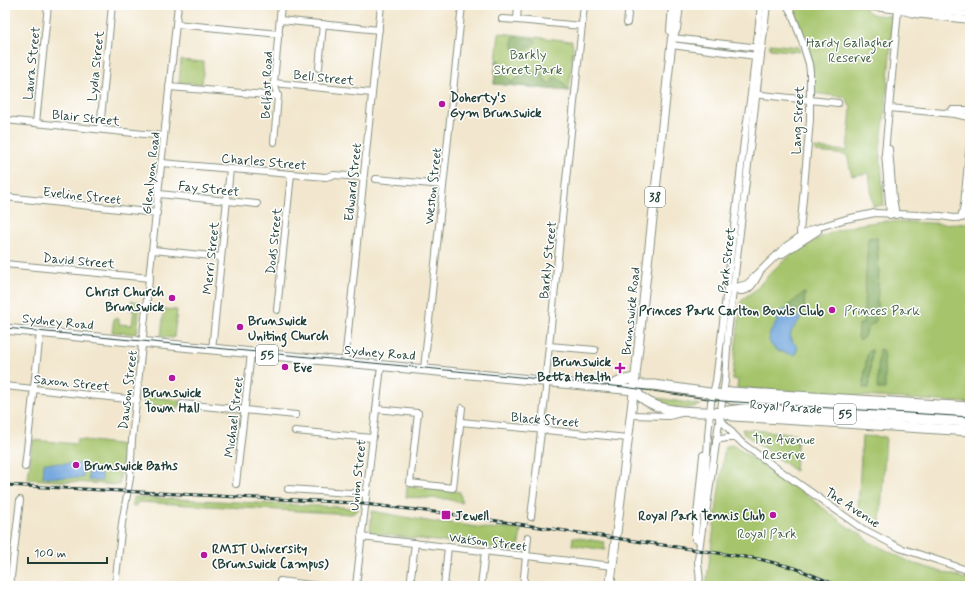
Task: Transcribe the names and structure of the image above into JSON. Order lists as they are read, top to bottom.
{
  "streets": {
    "highway": ["Sydney Road", "55", "Royal Parade"],
    "main road": ["38", "Brunswick Road"],
    "street": [
      "Laura Street",
      "Lydia Street",
      "Bell Street",
      "Belfast Road",
      "Blair Street",
      "Lang Street",
      "Charles Street",
      "Glenlyon Road",
      "Edward Street",
      "Weston Street",
      "Fay Street",
      "Eveline Street",
      "Dods Street",
      "Merri Street",
      "David Street",
      "Barkly Street",
      "Park Street",
      "Saxon Street",
      "Dawson Street",
      "Michael Street",
      "Black Street",
      "Union Street",
      "The Avenue",
      "Watson Street"
    ]
  },
  "crossings": [
    ["Laura Street", "Blair Street"],
    ["Lydia Street", "Blair Street"],
    ["Bell Street", "Belfast Road"],
    ["Bell Street", "Edward Street"],
    ["Blair Street", "Glenlyon Road"],
    ["Charles Street", "Glenlyon Road"],
    ["Charles Street", "Edward Street"],
    ["Charles Street", "Dods Street"],
    ["Charles Street", "Merri Street"],
    ["Glenlyon Road", "Fay Street"],
    ["Glenlyon Road", "Eveline Street"],
    ["Glenlyon Road", "David Street"],
    ["Glenlyon Road", "Sydney Road"],
    ["Glenlyon Road", "Dawson Street"],
    ["Edward Street", "Sydney Road"],
    ["Weston Street", "Sydney Road"],
    ["Fay Street", "Merri Street"],
    ["Merri Street", "Sydney Road"],
    ["Barkly Street", "Sydney Road"],
    ["Barkly Street", "Black Street"],
    ["Park Street", "Royal Parade"],
    ["Park Street", "The Avenue"],
    ["Brunswick Road", "Sydney Road"],
    ["Brunswick Road", "Royal Parade"],
    ["Brunswick Road", "Black Street"],
    ["Brunswick Road", "Watson Street"],
    ["Sydney Road", "Dawson Street"],
    ["Sydney Road", "Royal Parade"],
    ["Sydney Road", "Michael Street"],
    ["Sydney Road", "Union Street"],
    ["Saxon Street", "Dawson Street"],
    ["Royal Parade", "The Avenue"],
    ["Union Street", "Watson Street"]
  ],
  "parks": [
    "Hardy Gallagher Reserve",
    "Barkly Street Park",
    "Princes Park",
    "The Avenue Reserve",
    "Royal Park"
  ],
  "places": {
    "other": [
      "Doherty's Gym Brunswick",
      "Christ Church Brunswick",
      "Princes Park Carlton Bowls Club",
      "Brunswick Uniting Church",
      "Eve",
      "Brunswick Town Hall",
      "Brunswick Baths",
      "Royal Park Tennis Club",
      "RMIT University (Brunswick Campus)"
    ],
    "health": ["Brunswick Betta Health"],
    "transit": ["Jewell"]
  },
  "scale_bar": "100 m"
}
